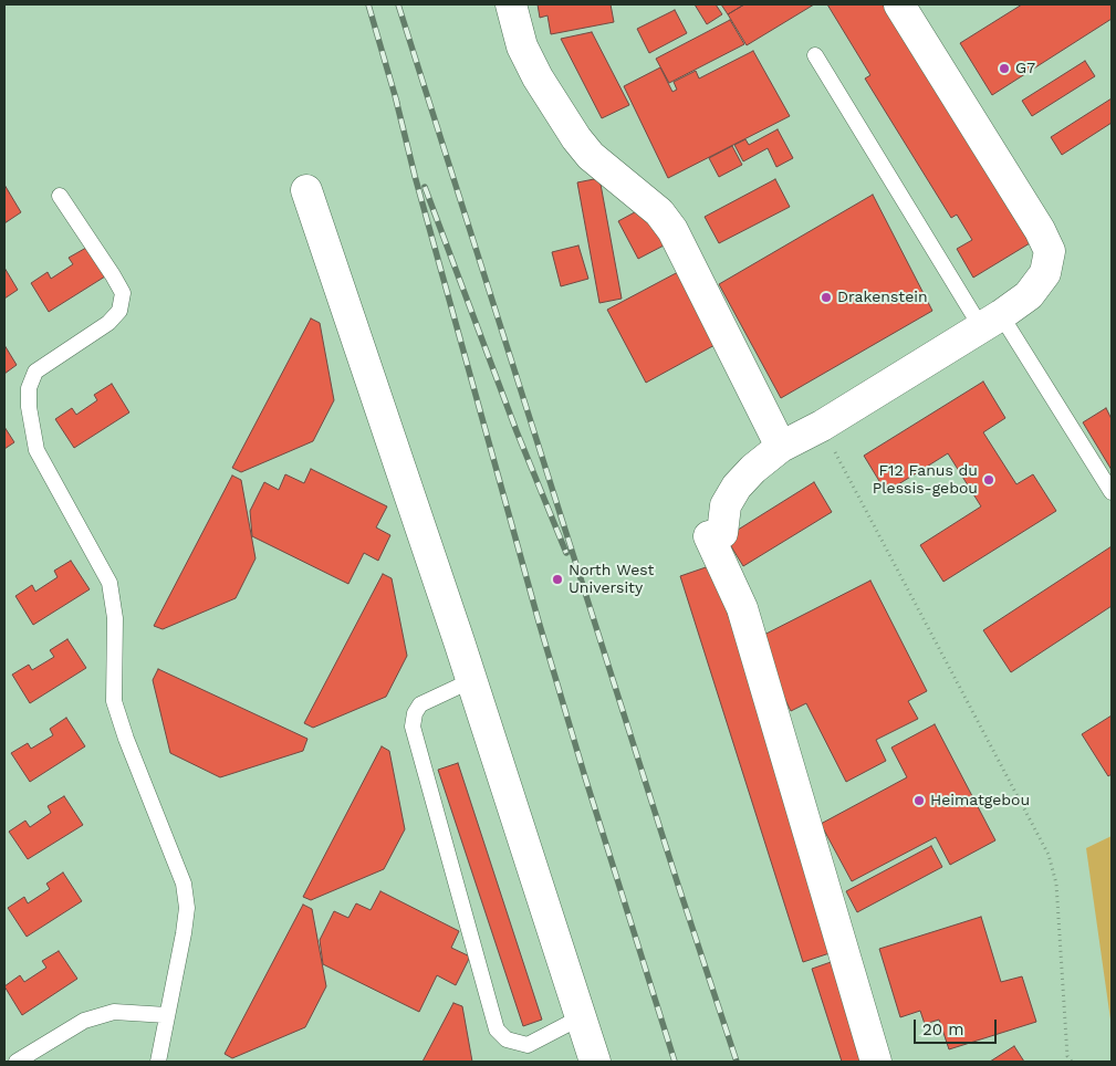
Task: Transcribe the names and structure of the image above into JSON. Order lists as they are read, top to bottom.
{
  "places": [
    "G7",
    "Drakenstein",
    "F12 Fanus du Plessis-gebou",
    "North West University",
    "Heimatgebou"
  ],
  "scale_bar": "20 m"
}
